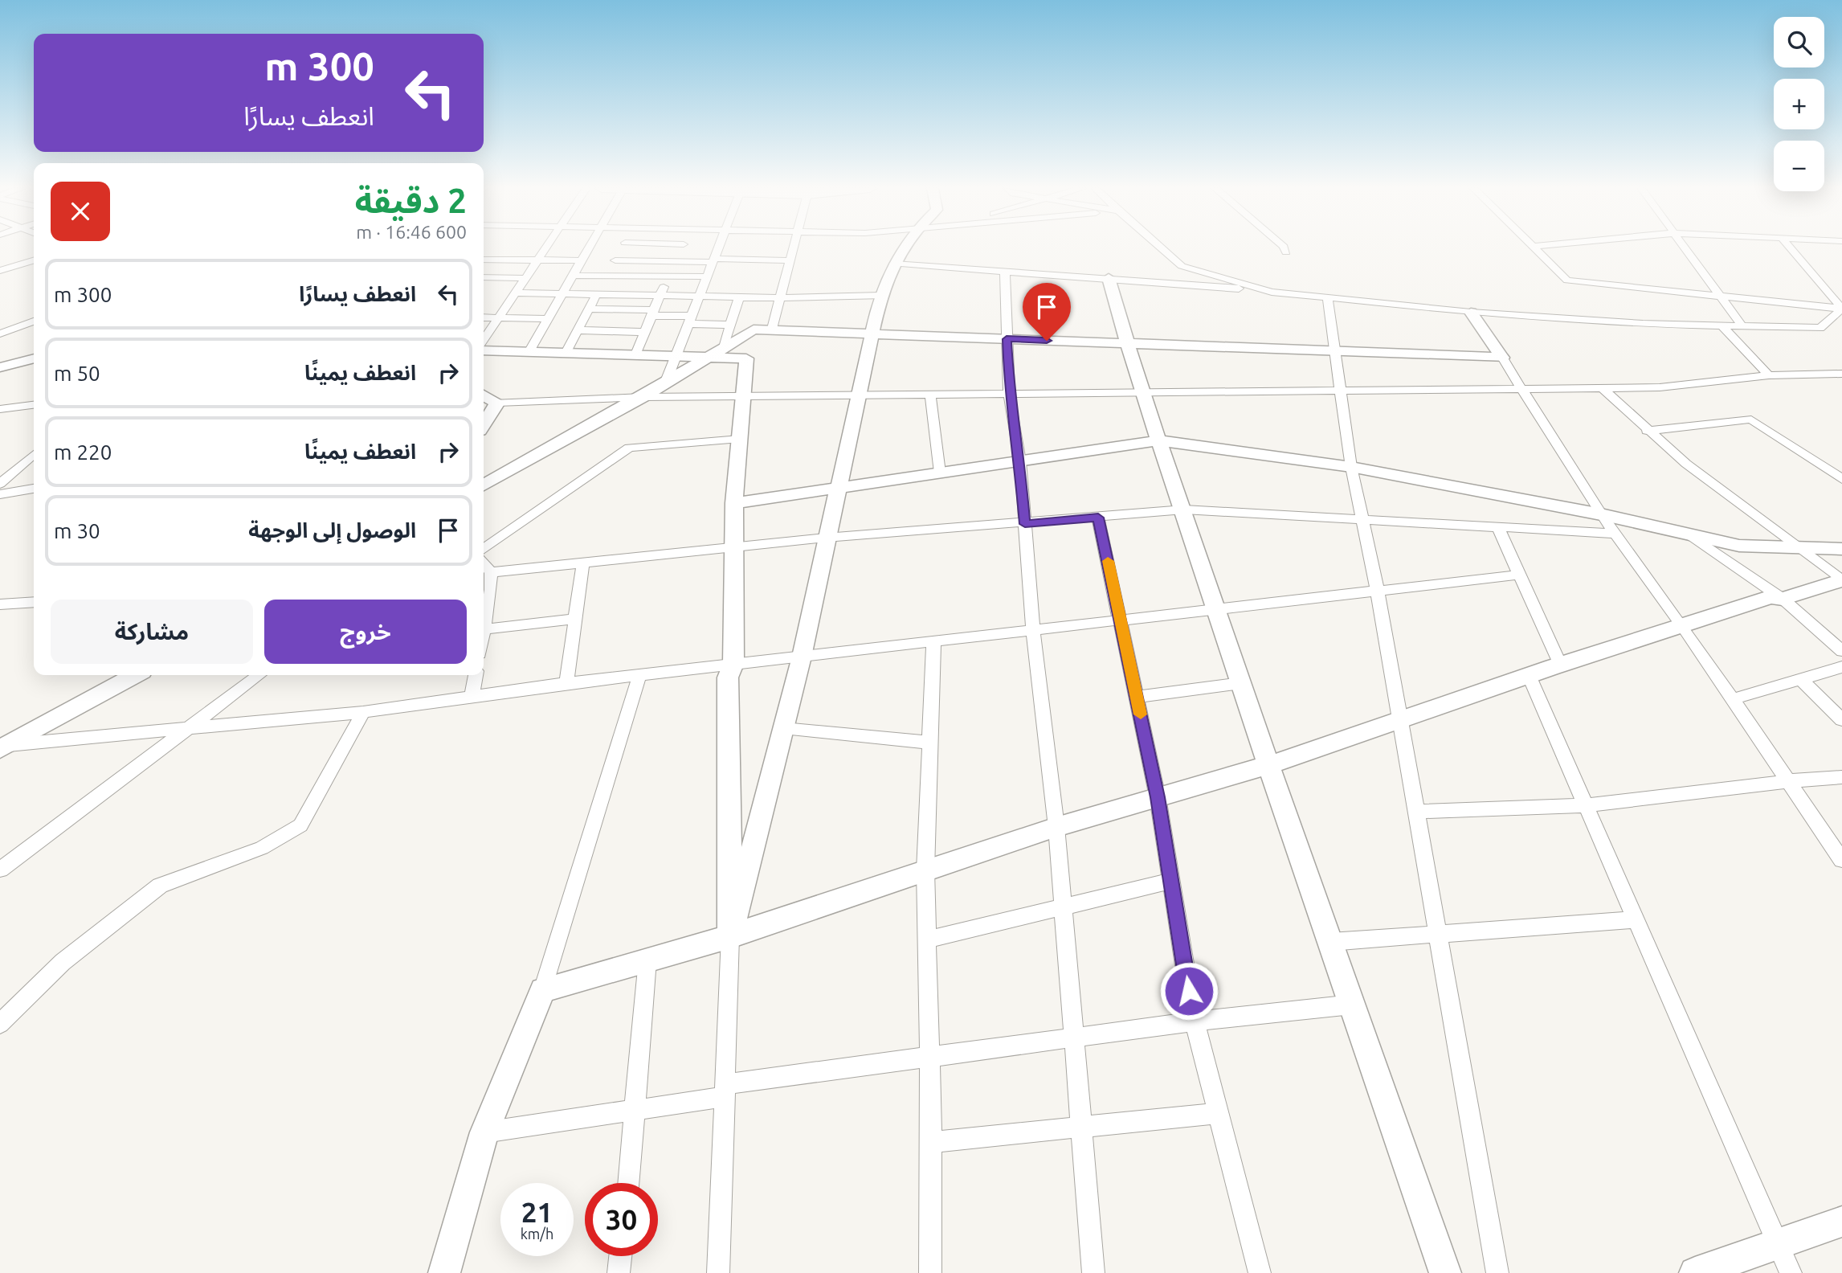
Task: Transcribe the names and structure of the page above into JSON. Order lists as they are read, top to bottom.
{
  "page": {
    "map_buttons": ["+", "−"],
    "turn": ["300 m", "انعطف يسارًا"],
    "heading": ["2 دقيقة", "600 m · 16:46"],
    "list": [
      {
        "name": "انعطف يسارًا",
        "value": "300 m"
      },
      {
        "name": "انعطف يمينًا",
        "value": "50 m"
      },
      {
        "name": "انعطف يمينًا",
        "value": "220 m"
      },
      {
        "name": "الوصول إلى الوجهة",
        "value": "30 m"
      }
    ],
    "buttons": ["خروج", "مشاركة"],
    "speed": "21 km/h",
    "limit": "30"
  }
}
